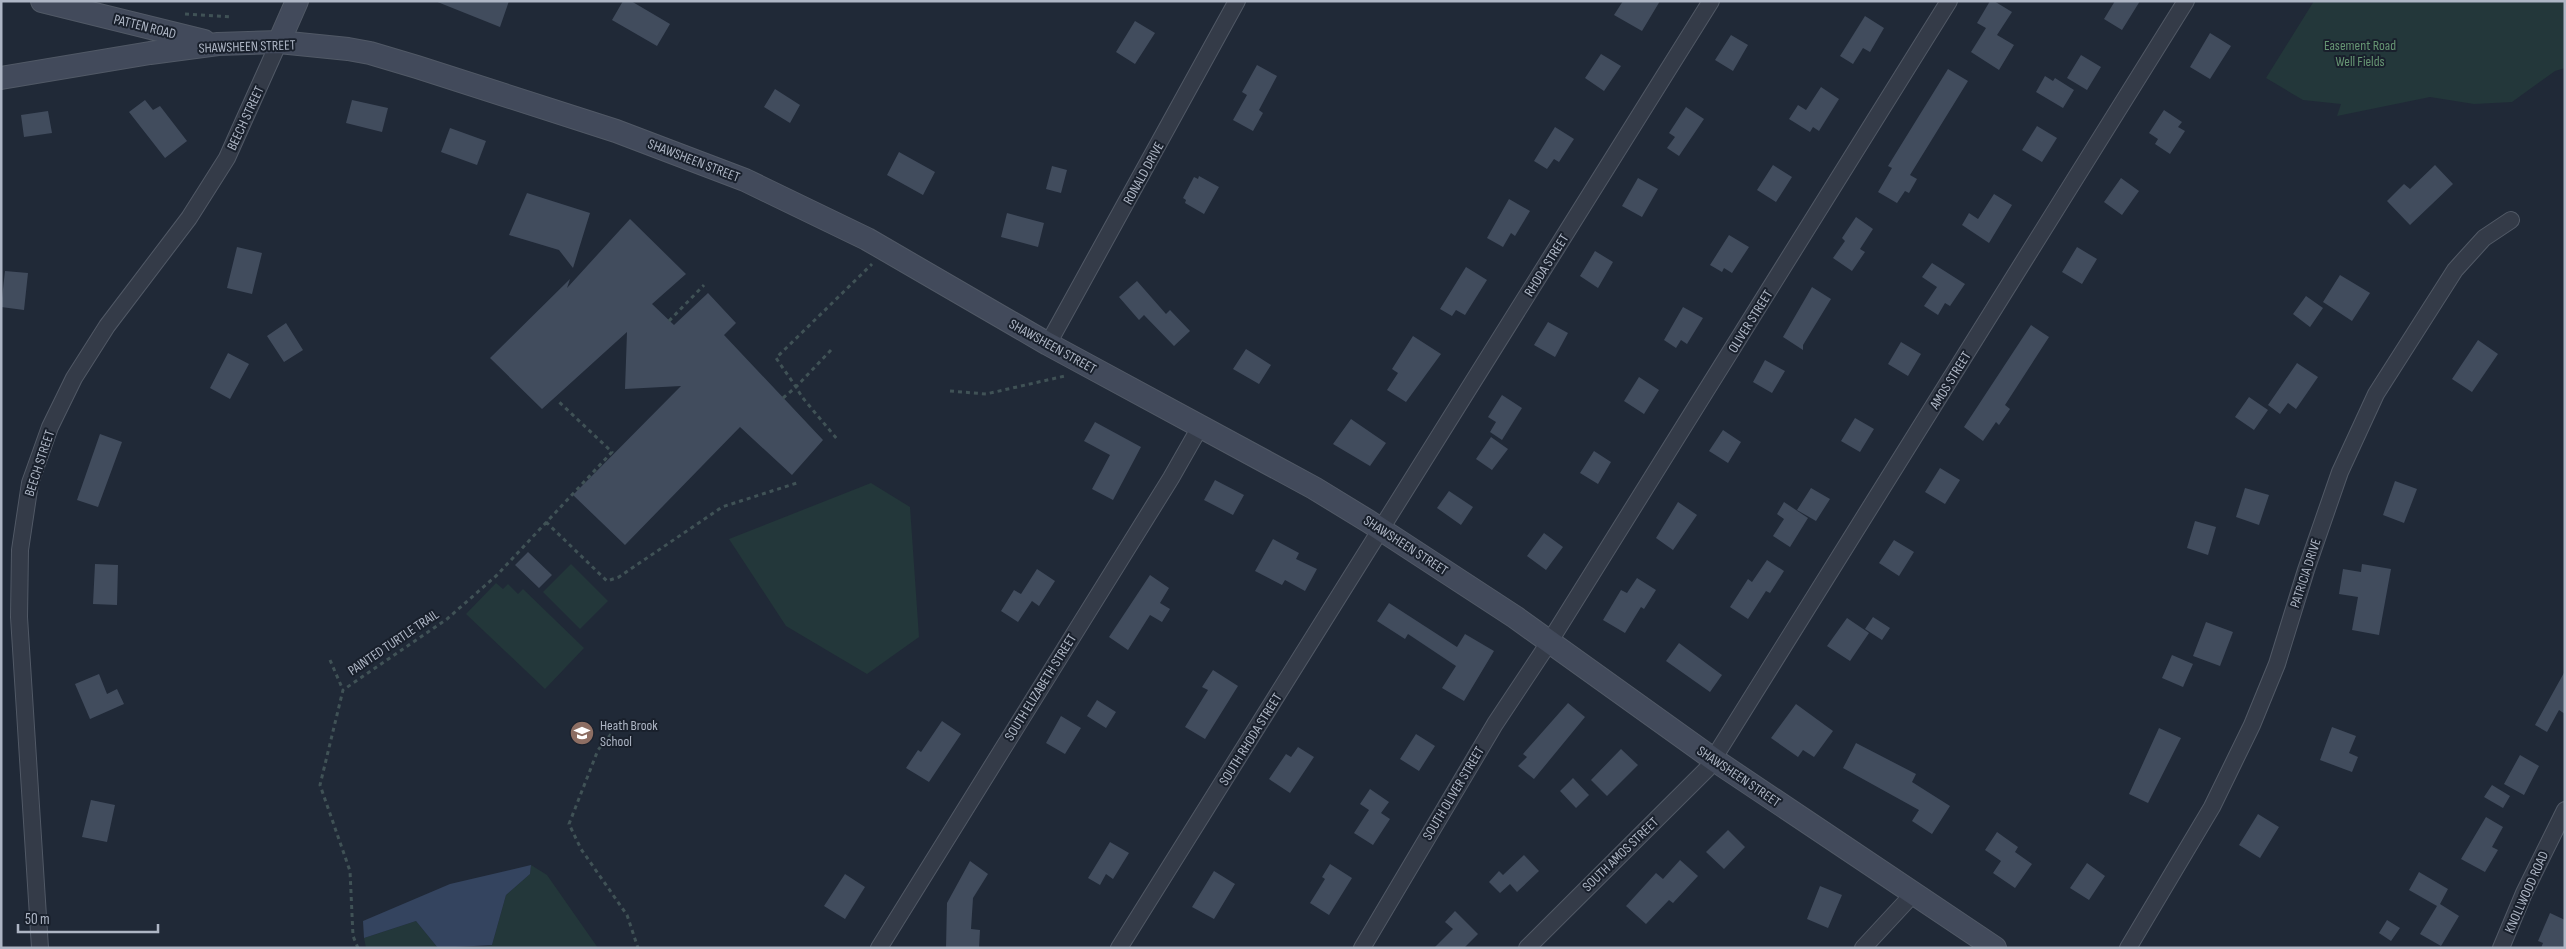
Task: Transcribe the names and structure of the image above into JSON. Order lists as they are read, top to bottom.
{
  "streets": {
    "main road": ["PATTEN ROAD", "SHAWSHEEN STREET"],
    "street": [
      "BEECH STREET",
      "RONALD DRIVE",
      "RHODA STREET",
      "OLIVER STREET",
      "AMOS STREET",
      "PATRICIA DRIVE",
      "SOUTH ELIZABETH STREET",
      "SOUTH RHODA STREET",
      "SOUTH OLIVER STREET",
      "SOUTH AMOS STREET",
      "KNOLLWOOD ROAD"
    ],
    "path": ["PAINTED TURTLE TRAIL"]
  },
  "crossings": [
    ["PATTEN ROAD", "SHAWSHEEN STREET"],
    ["SHAWSHEEN STREET", "BEECH STREET"],
    ["SHAWSHEEN STREET", "RONALD DRIVE"],
    ["SHAWSHEEN STREET", "RHODA STREET"],
    ["SHAWSHEEN STREET", "OLIVER STREET"],
    ["SHAWSHEEN STREET", "AMOS STREET"],
    ["SHAWSHEEN STREET", "SOUTH ELIZABETH STREET"],
    ["SHAWSHEEN STREET", "SOUTH RHODA STREET"],
    ["SHAWSHEEN STREET", "SOUTH OLIVER STREET"],
    ["SHAWSHEEN STREET", "SOUTH AMOS STREET"],
    ["RHODA STREET", "SOUTH RHODA STREET"],
    ["OLIVER STREET", "SOUTH OLIVER STREET"],
    ["AMOS STREET", "SOUTH AMOS STREET"]
  ],
  "parks": ["Easement Road Well Fields"],
  "places": {
    "school or university": ["Heath Brook School"]
  },
  "scale_bar": "50 m"
}
